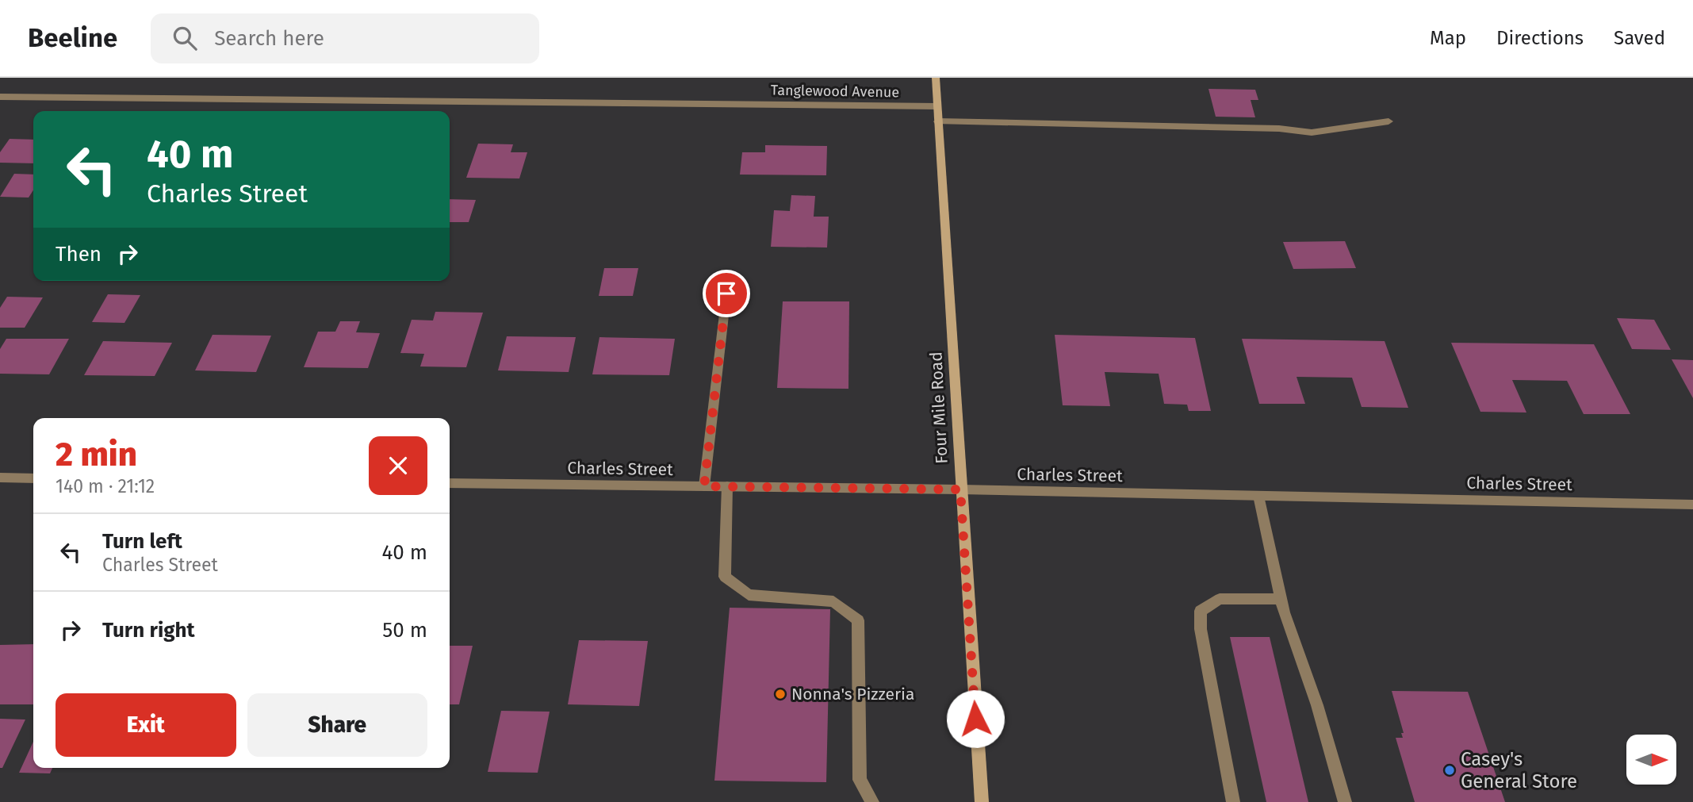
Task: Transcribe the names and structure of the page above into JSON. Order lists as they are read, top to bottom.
{
  "streets": {
    "main road": ["Four Mile Road"],
    "street": ["Tanglewood Avenue", "Charles Street"]
  },
  "crossings": [
    ["Tanglewood Avenue", "Four Mile Road"],
    ["Four Mile Road", "Charles Street"]
  ],
  "places": ["Nonna's Pizzeria", "Casey's General Store"],
  "north": "right",
  "page": {
    "header": "Beeline",
    "search": "Search here",
    "nav": ["Map", "Directions", "Saved"],
    "turn": ["40 m", "Charles Street"],
    "then": "Then",
    "heading": ["2 min", "140 m · 21:12"],
    "list": [
      {
        "name": "Turn left",
        "note": "Charles Street",
        "value": "40 m"
      },
      {
        "name": "Turn right",
        "value": "50 m"
      }
    ],
    "buttons": ["Exit", "Share"]
  }
}
